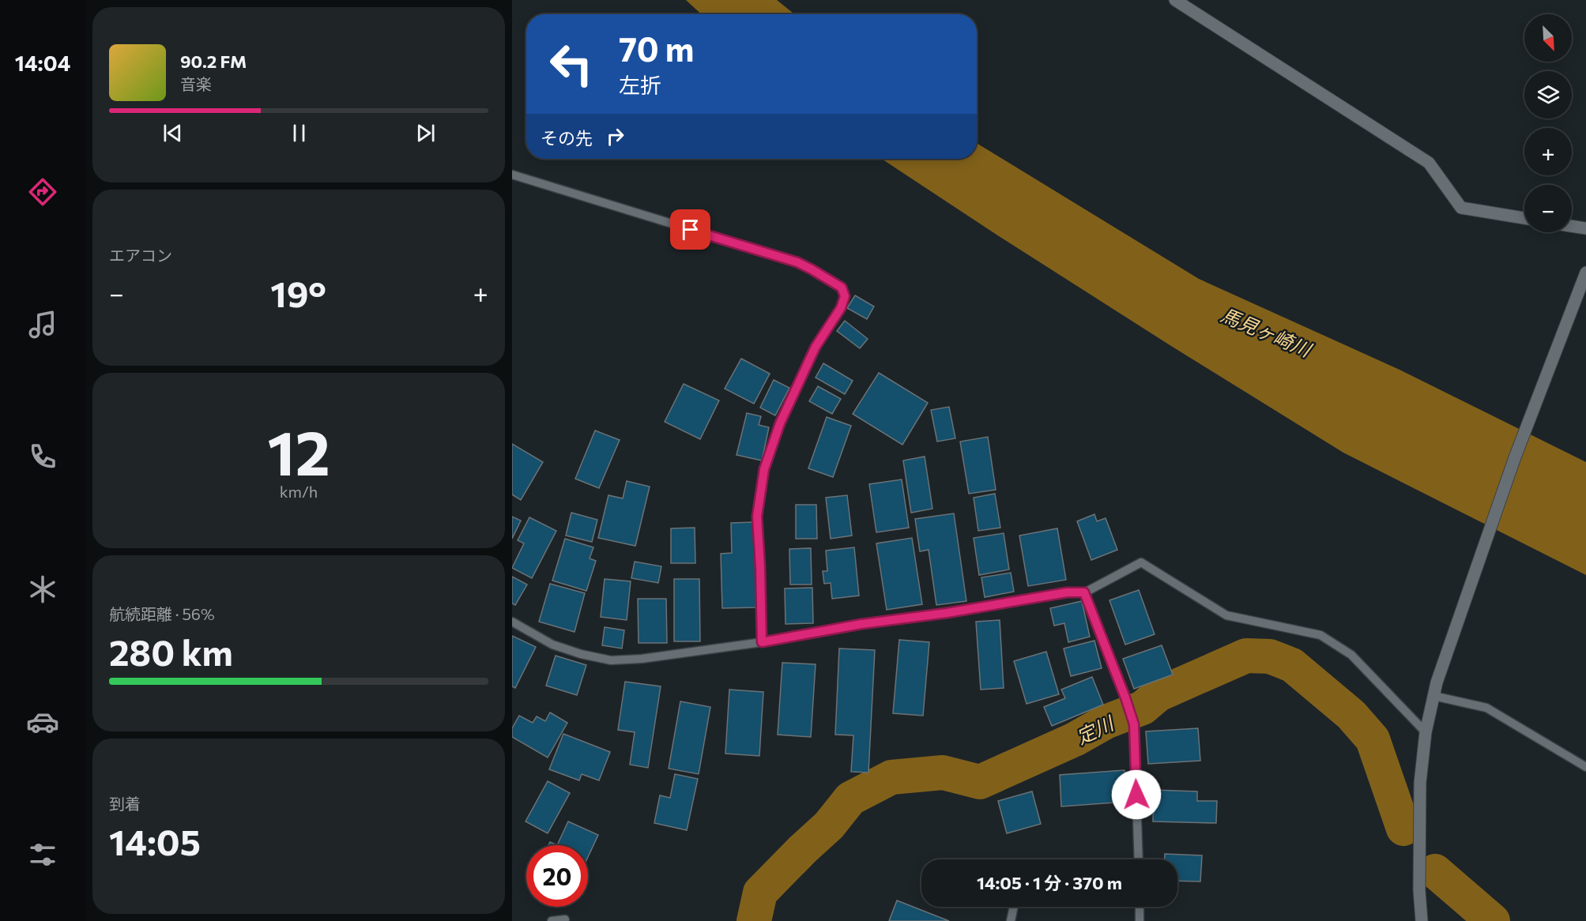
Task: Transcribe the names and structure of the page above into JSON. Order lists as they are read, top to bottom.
{
  "water": ["馬見ヶ崎川", "定川"],
  "north": "bottom right",
  "page": {
    "tabs": "14:04",
    "map_buttons": ["+", "−"],
    "turn": ["70 m", "左折"],
    "song": ["90.2 FM", "音楽"],
    "then": "その先",
    "tile": [
      "エアコン",
      ["12", "km/h"],
      ["航続距離 · 56%", "280 km"],
      ["到着", "14:05"]
    ],
    "heat": ["−", "19°", "+"],
    "limit": "20",
    "trip": "14:05 · 1 分 · 370 m"
  }
}
